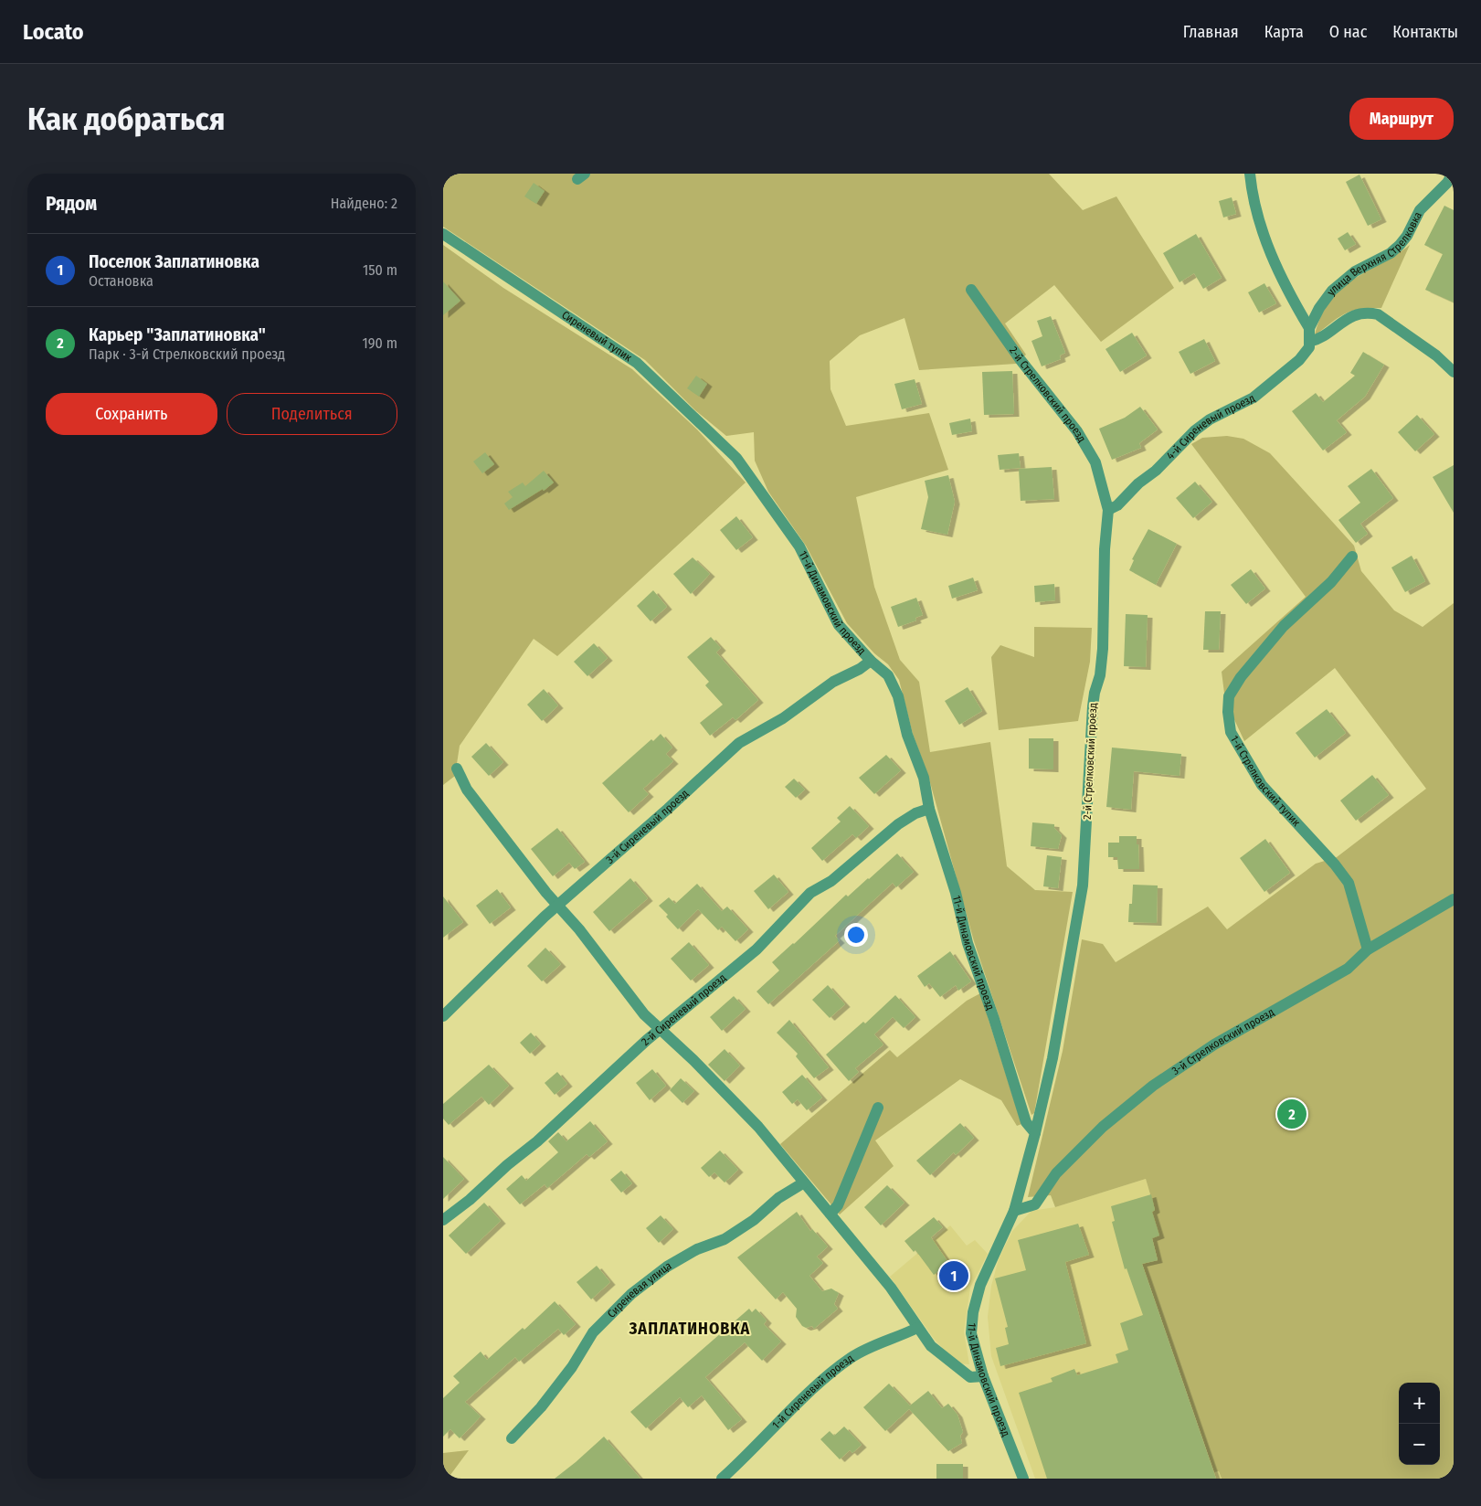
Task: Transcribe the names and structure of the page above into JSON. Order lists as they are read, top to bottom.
{
  "streets": {
    "street": [
      "улица Верхняя Стрелковка",
      "Сиреневый тупик",
      "2-й Стрелковский проезд",
      "4-й Сиреневый проезд",
      "11-й Динамовский проезд",
      "1-й Стрелковский тупик",
      "3-й Сиреневый проезд",
      "2-й Сиреневый проезд",
      "3-й Стрелковский проезд",
      "Сиреневая улица",
      "1-й Сиреневый проезд"
    ]
  },
  "crossings": [
    ["улица Верхняя Стрелковка", "4-й Сиреневый проезд"],
    ["Сиреневый тупик", "11-й Динамовский проезд"],
    ["2-й Стрелковский проезд", "4-й Сиреневый проезд"],
    ["2-й Стрелковский проезд", "11-й Динамовский проезд"],
    ["11-й Динамовский проезд", "3-й Сиреневый проезд"],
    ["11-й Динамовский проезд", "2-й Сиреневый проезд"],
    ["11-й Динамовский проезд", "3-й Стрелковский проезд"],
    ["1-й Стрелковский тупик", "3-й Стрелковский проезд"]
  ],
  "districts": ["ЗАПЛАТИНОВКА"],
  "page": {
    "header": "Locato",
    "nav": [
      "Главная",
      "Карта",
      "О нас",
      "Контакты"
    ],
    "buttons": [
      "Маршрут",
      ["Сохранить", "Поделиться"]
    ],
    "title": "Как добраться",
    "heading": ["Рядом", "Найдено: 2"],
    "list": [
      {
        "mark": "1",
        "name": "Поселок Заплатиновка",
        "note": "Остановка",
        "value": "150 m"
      },
      {
        "mark": "2",
        "name": "Карьер \"Заплатиновка\"",
        "note": "Парк · 3-й Стрелковский проезд",
        "value": "190 m"
      }
    ],
    "pins": ["2", "1"],
    "map_buttons": ["+", "−"]
  }
}
